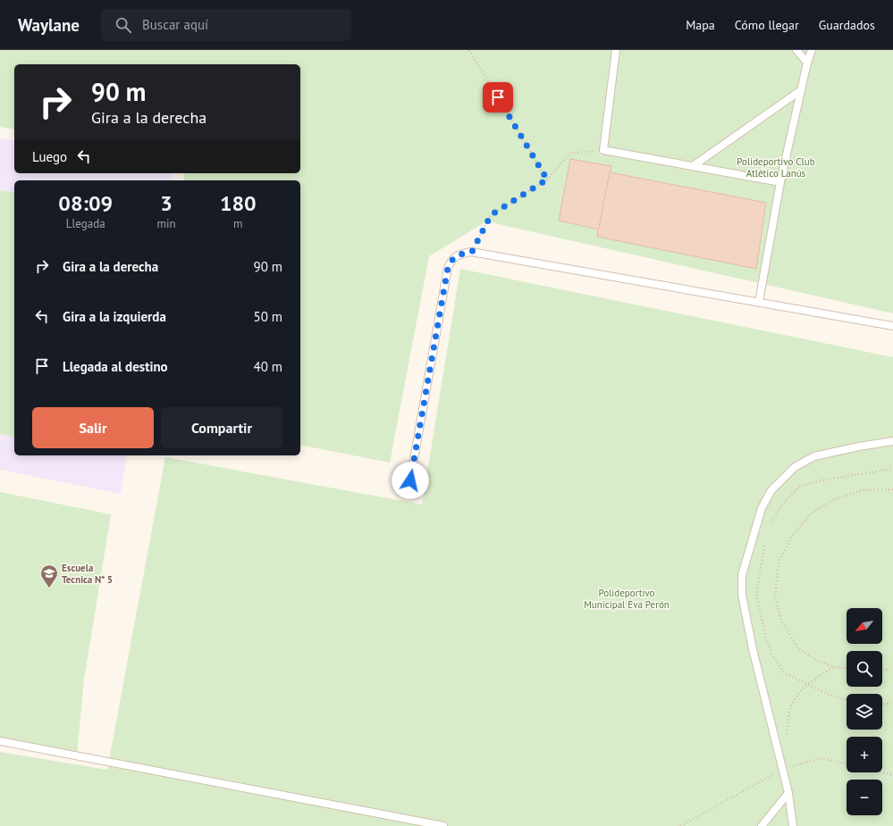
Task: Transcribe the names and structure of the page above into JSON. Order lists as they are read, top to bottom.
{
  "parks": ["Polideportivo Club Atlético Lanús", "Polideportivo Municipal Eva Perón"],
  "places": {
    "school or university": ["Escuela Tecnica N* 5"]
  },
  "north": "bottom left",
  "page": {
    "header": "Waylane",
    "search": "Buscar aquí",
    "nav": ["Mapa", "Cómo llegar", "Guardados"],
    "turn": ["90 m", "Gira a la derecha"],
    "then": "Luego",
    "eta": [
      "08:09",
      "Llegada",
      "3",
      "min",
      "180",
      "m"
    ],
    "list": [
      {
        "name": "Gira a la derecha",
        "value": "90 m"
      },
      {
        "name": "Gira a la izquierda",
        "value": "50 m"
      },
      {
        "name": "Llegada al destino",
        "value": "40 m"
      }
    ],
    "buttons": ["Salir", "Compartir"],
    "map_buttons": ["+", "−"]
  }
}
